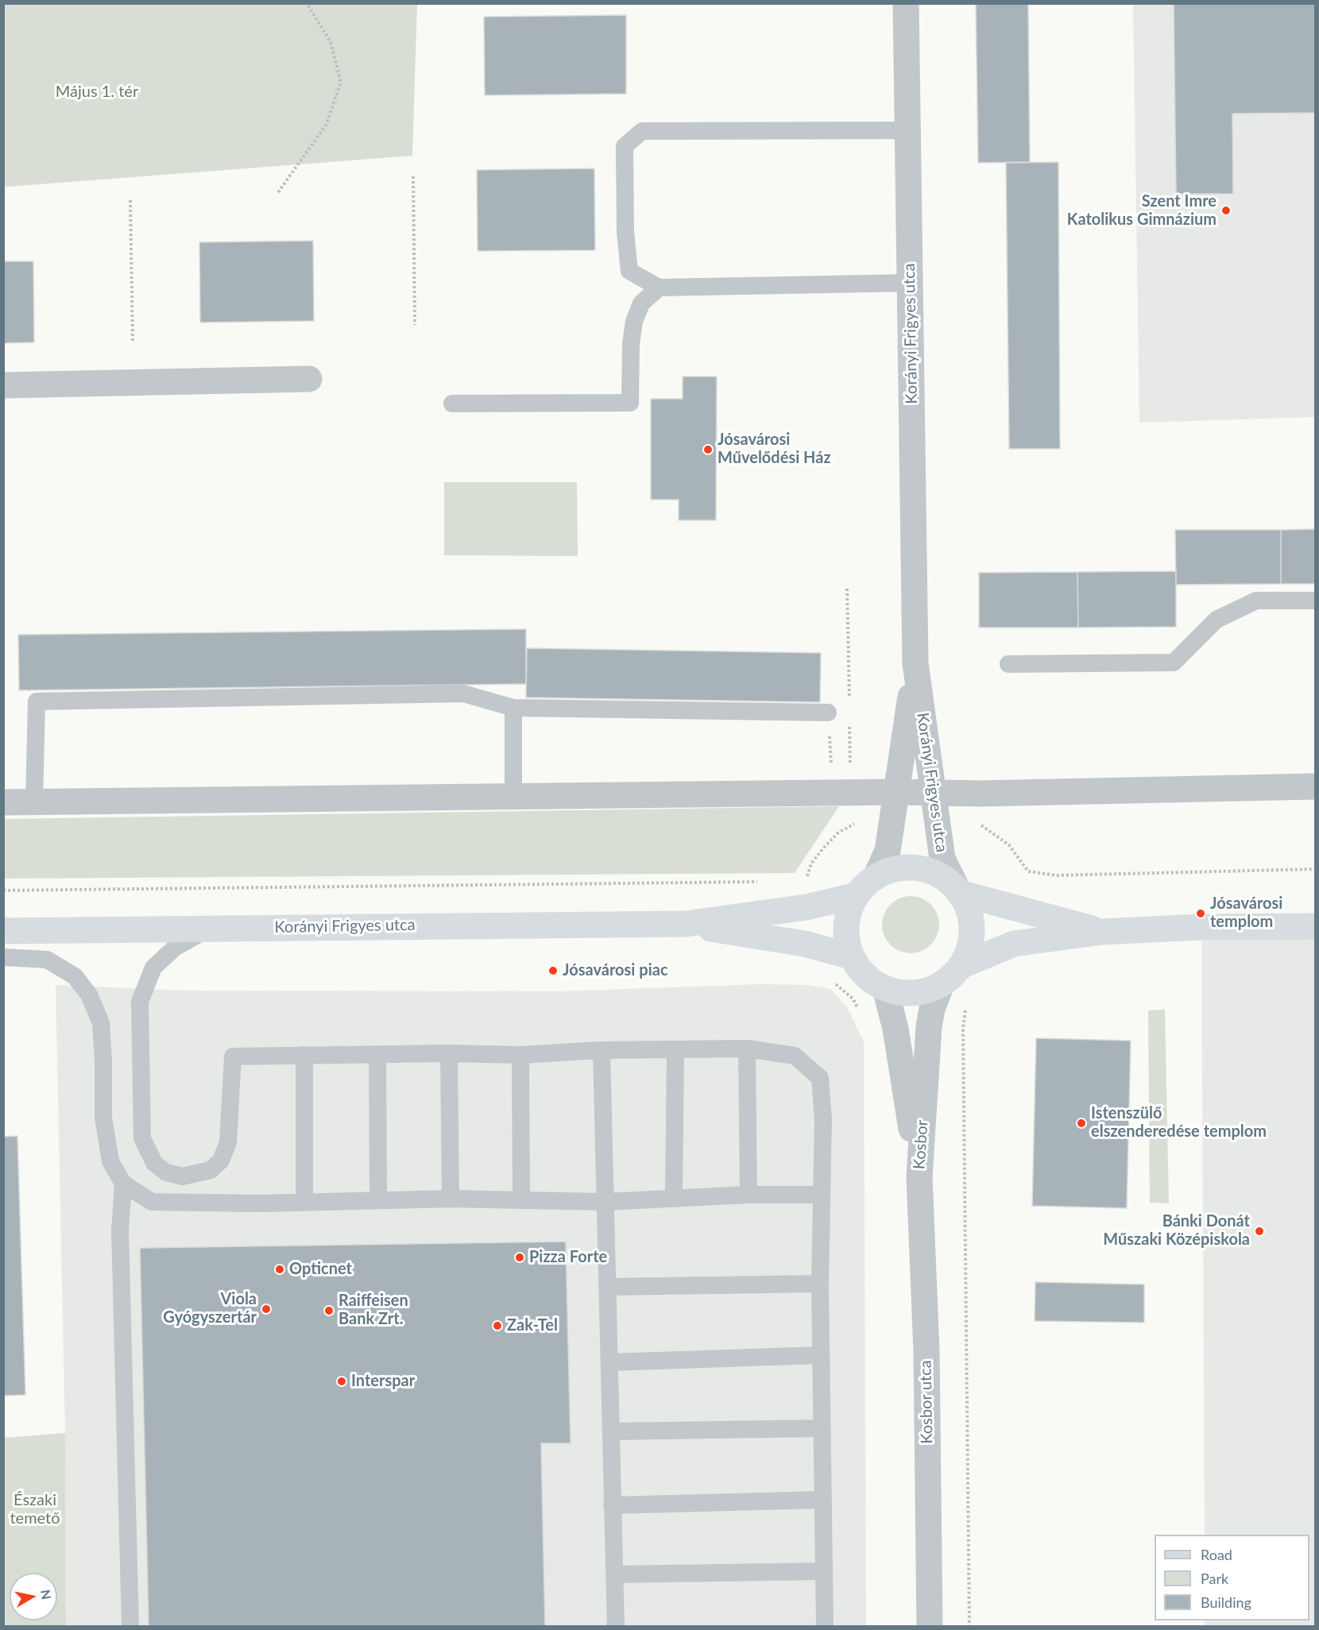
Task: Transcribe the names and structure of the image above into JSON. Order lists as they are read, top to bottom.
{
  "streets": {
    "street": ["Korányi Frigyes utca", "Kosbor", "Kosbor utca"]
  },
  "crossings": [
    ["Korányi Frigyes utca", "Kosbor"],
    ["Kosbor", "Kosbor utca"]
  ],
  "parks": ["Május 1. tér", "Északi temető"],
  "places": [
    "Szent Imre Katolikus Gimnázium",
    "Jósavárosi Művelődési Ház",
    "Jósavárosi templom",
    "Jósavárosi piac",
    "Istenszülő elszenderedése templom",
    "Bánki Donát Műszaki Középiskola",
    "Pizza Forte",
    "Opticnet",
    "Viola Gyógyszertár",
    "Raiffeisen Bank Zrt.",
    "Zak-Tel",
    "Interspar"
  ],
  "legend": ["Road", "Park", "Building"],
  "north": "right"
}
